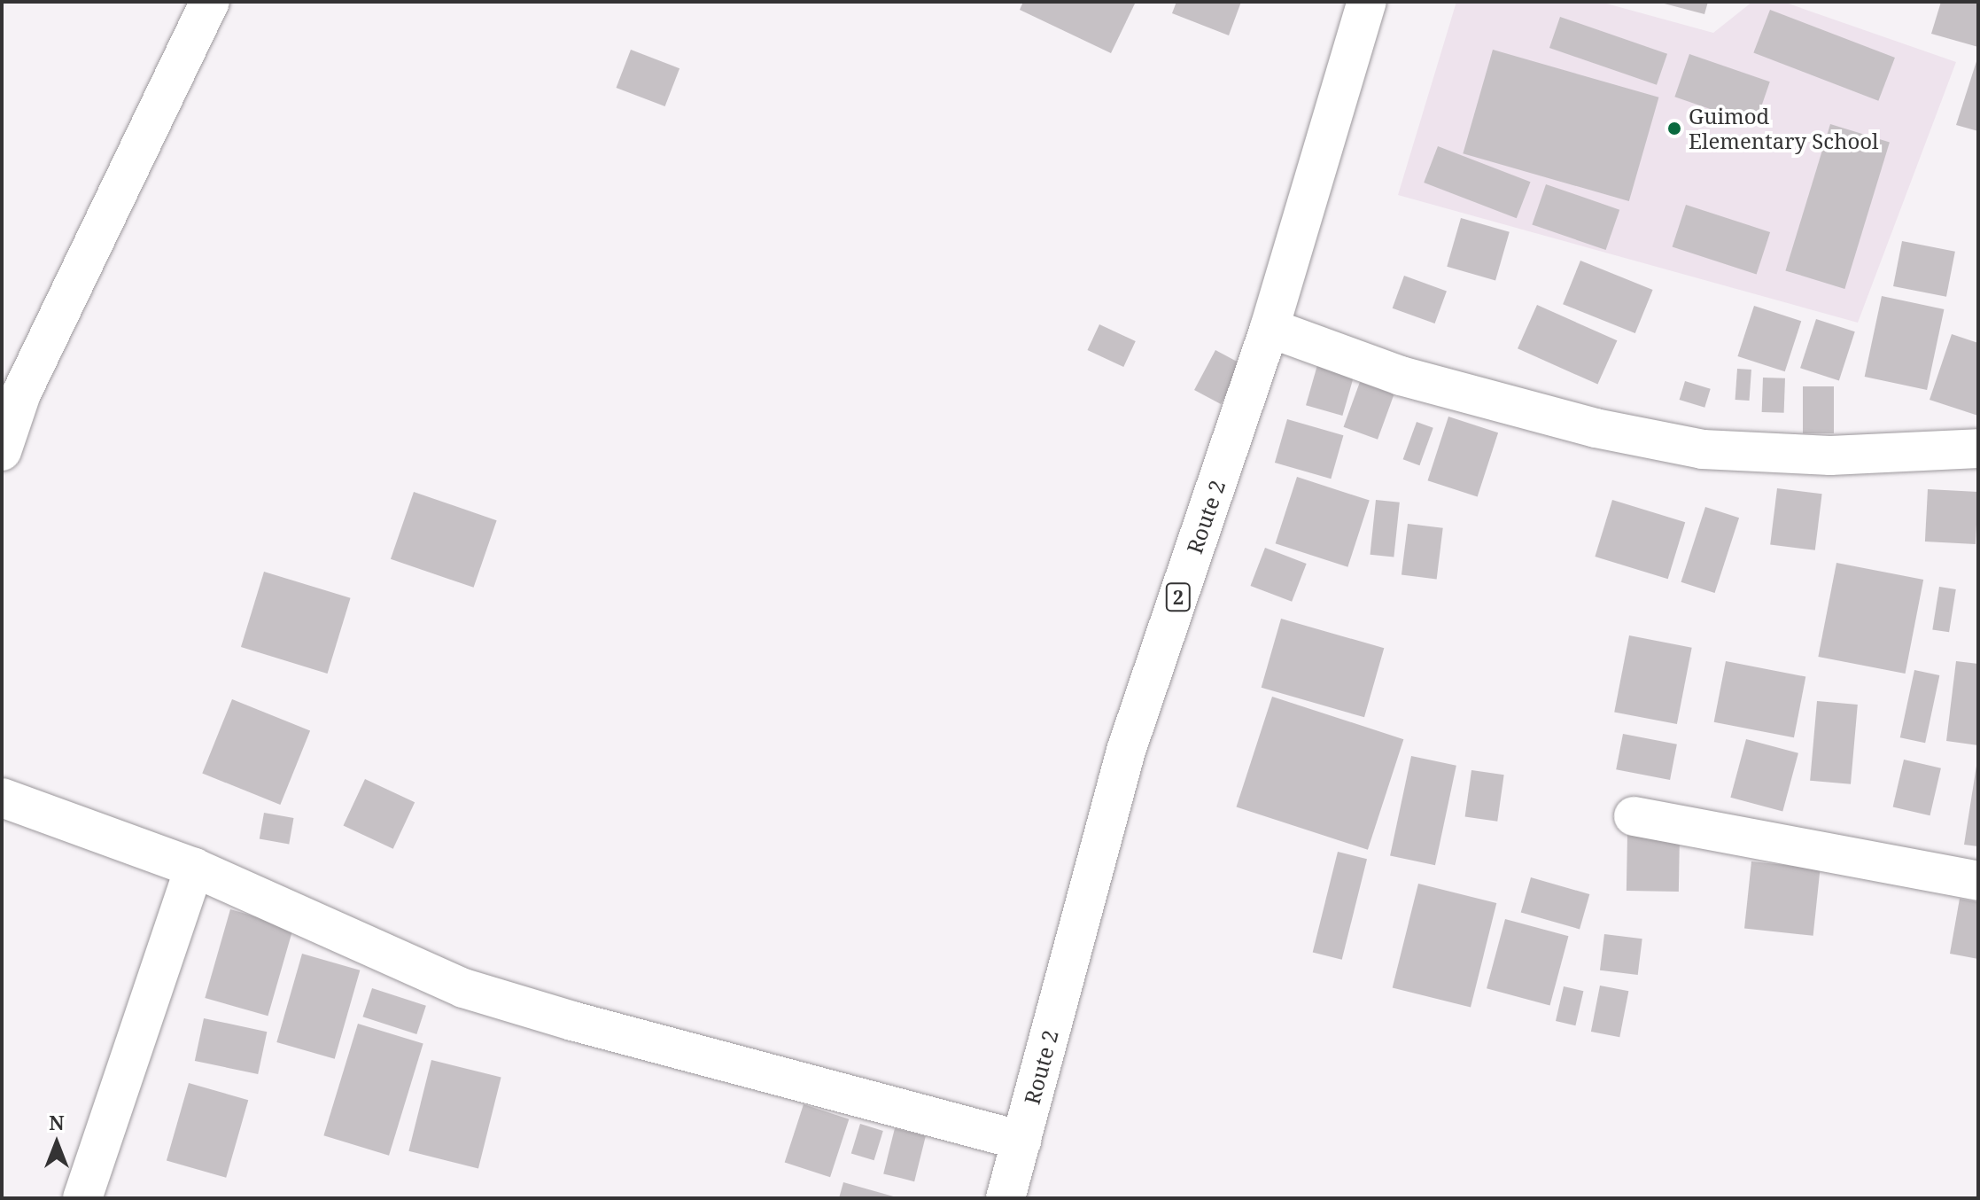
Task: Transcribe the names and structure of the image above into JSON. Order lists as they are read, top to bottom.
{
  "streets": {
    "main road": ["Route 2", "2"]
  },
  "places": ["Guimod Elementary School"],
  "north": "top"
}
